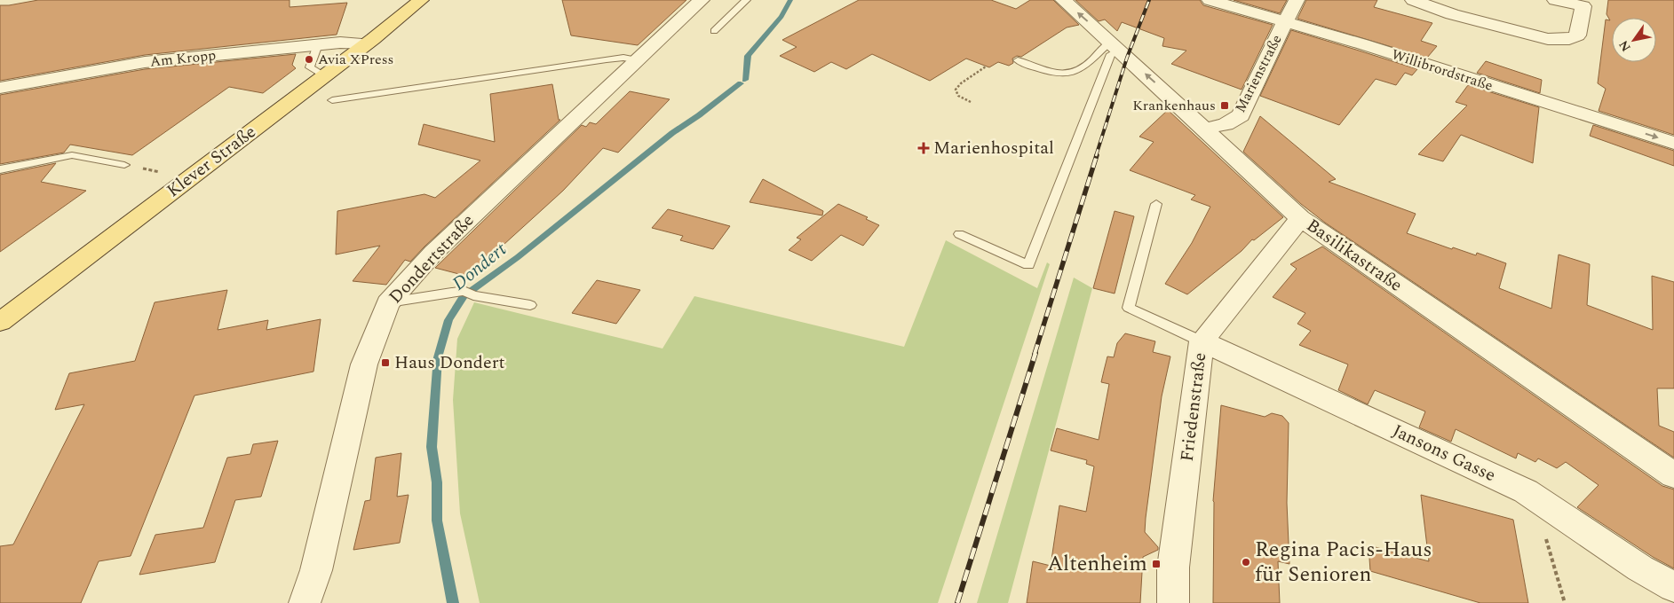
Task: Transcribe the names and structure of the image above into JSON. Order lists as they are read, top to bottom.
{
  "streets": {
    "main road": ["Klever Straße"],
    "street": [
      "Am Kropp",
      "Willibrordstraße",
      "Marienstraße",
      "Basilikastraße",
      "Dondertstraße",
      "Friedenstraße",
      "Jansons Gasse"
    ]
  },
  "crossings": [
    ["Am Kropp", "Klever Straße"],
    ["Willibrordstraße", "Marienstraße"],
    ["Marienstraße", "Basilikastraße"],
    ["Basilikastraße", "Friedenstraße"],
    ["Friedenstraße", "Jansons Gasse"]
  ],
  "one_way": ["Willibrordstraße"],
  "water": ["Dondert"],
  "places": {
    "other": ["Avia XPress", "Regina Pacis-Haus für Senioren"],
    "transit": ["Krankenhaus", "Haus Dondert", "Altenheim"],
    "health": ["Marienhospital"]
  },
  "north": "bottom left"
}
